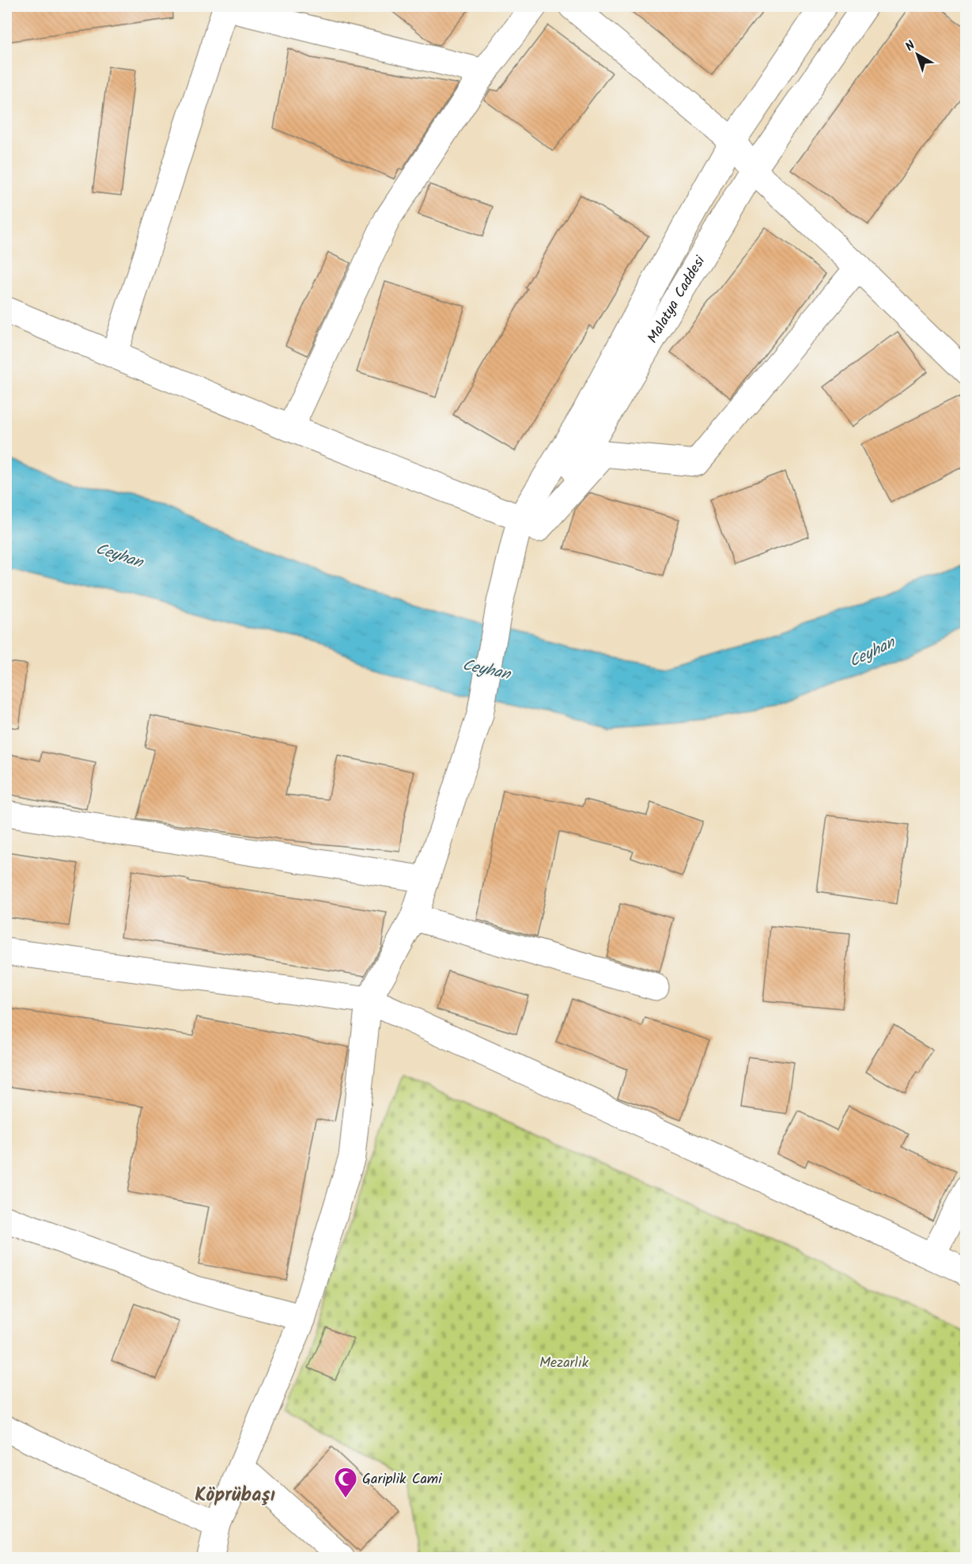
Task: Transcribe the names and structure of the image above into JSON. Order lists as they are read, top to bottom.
{
  "streets": {
    "street": ["Malatya Caddesi"]
  },
  "districts": ["Köprübaşı"],
  "water": ["Ceyhan"],
  "parks": ["Mezarlık"],
  "places": {
    "mosque": ["Gariplik Cami"]
  },
  "north": "top left"
}
